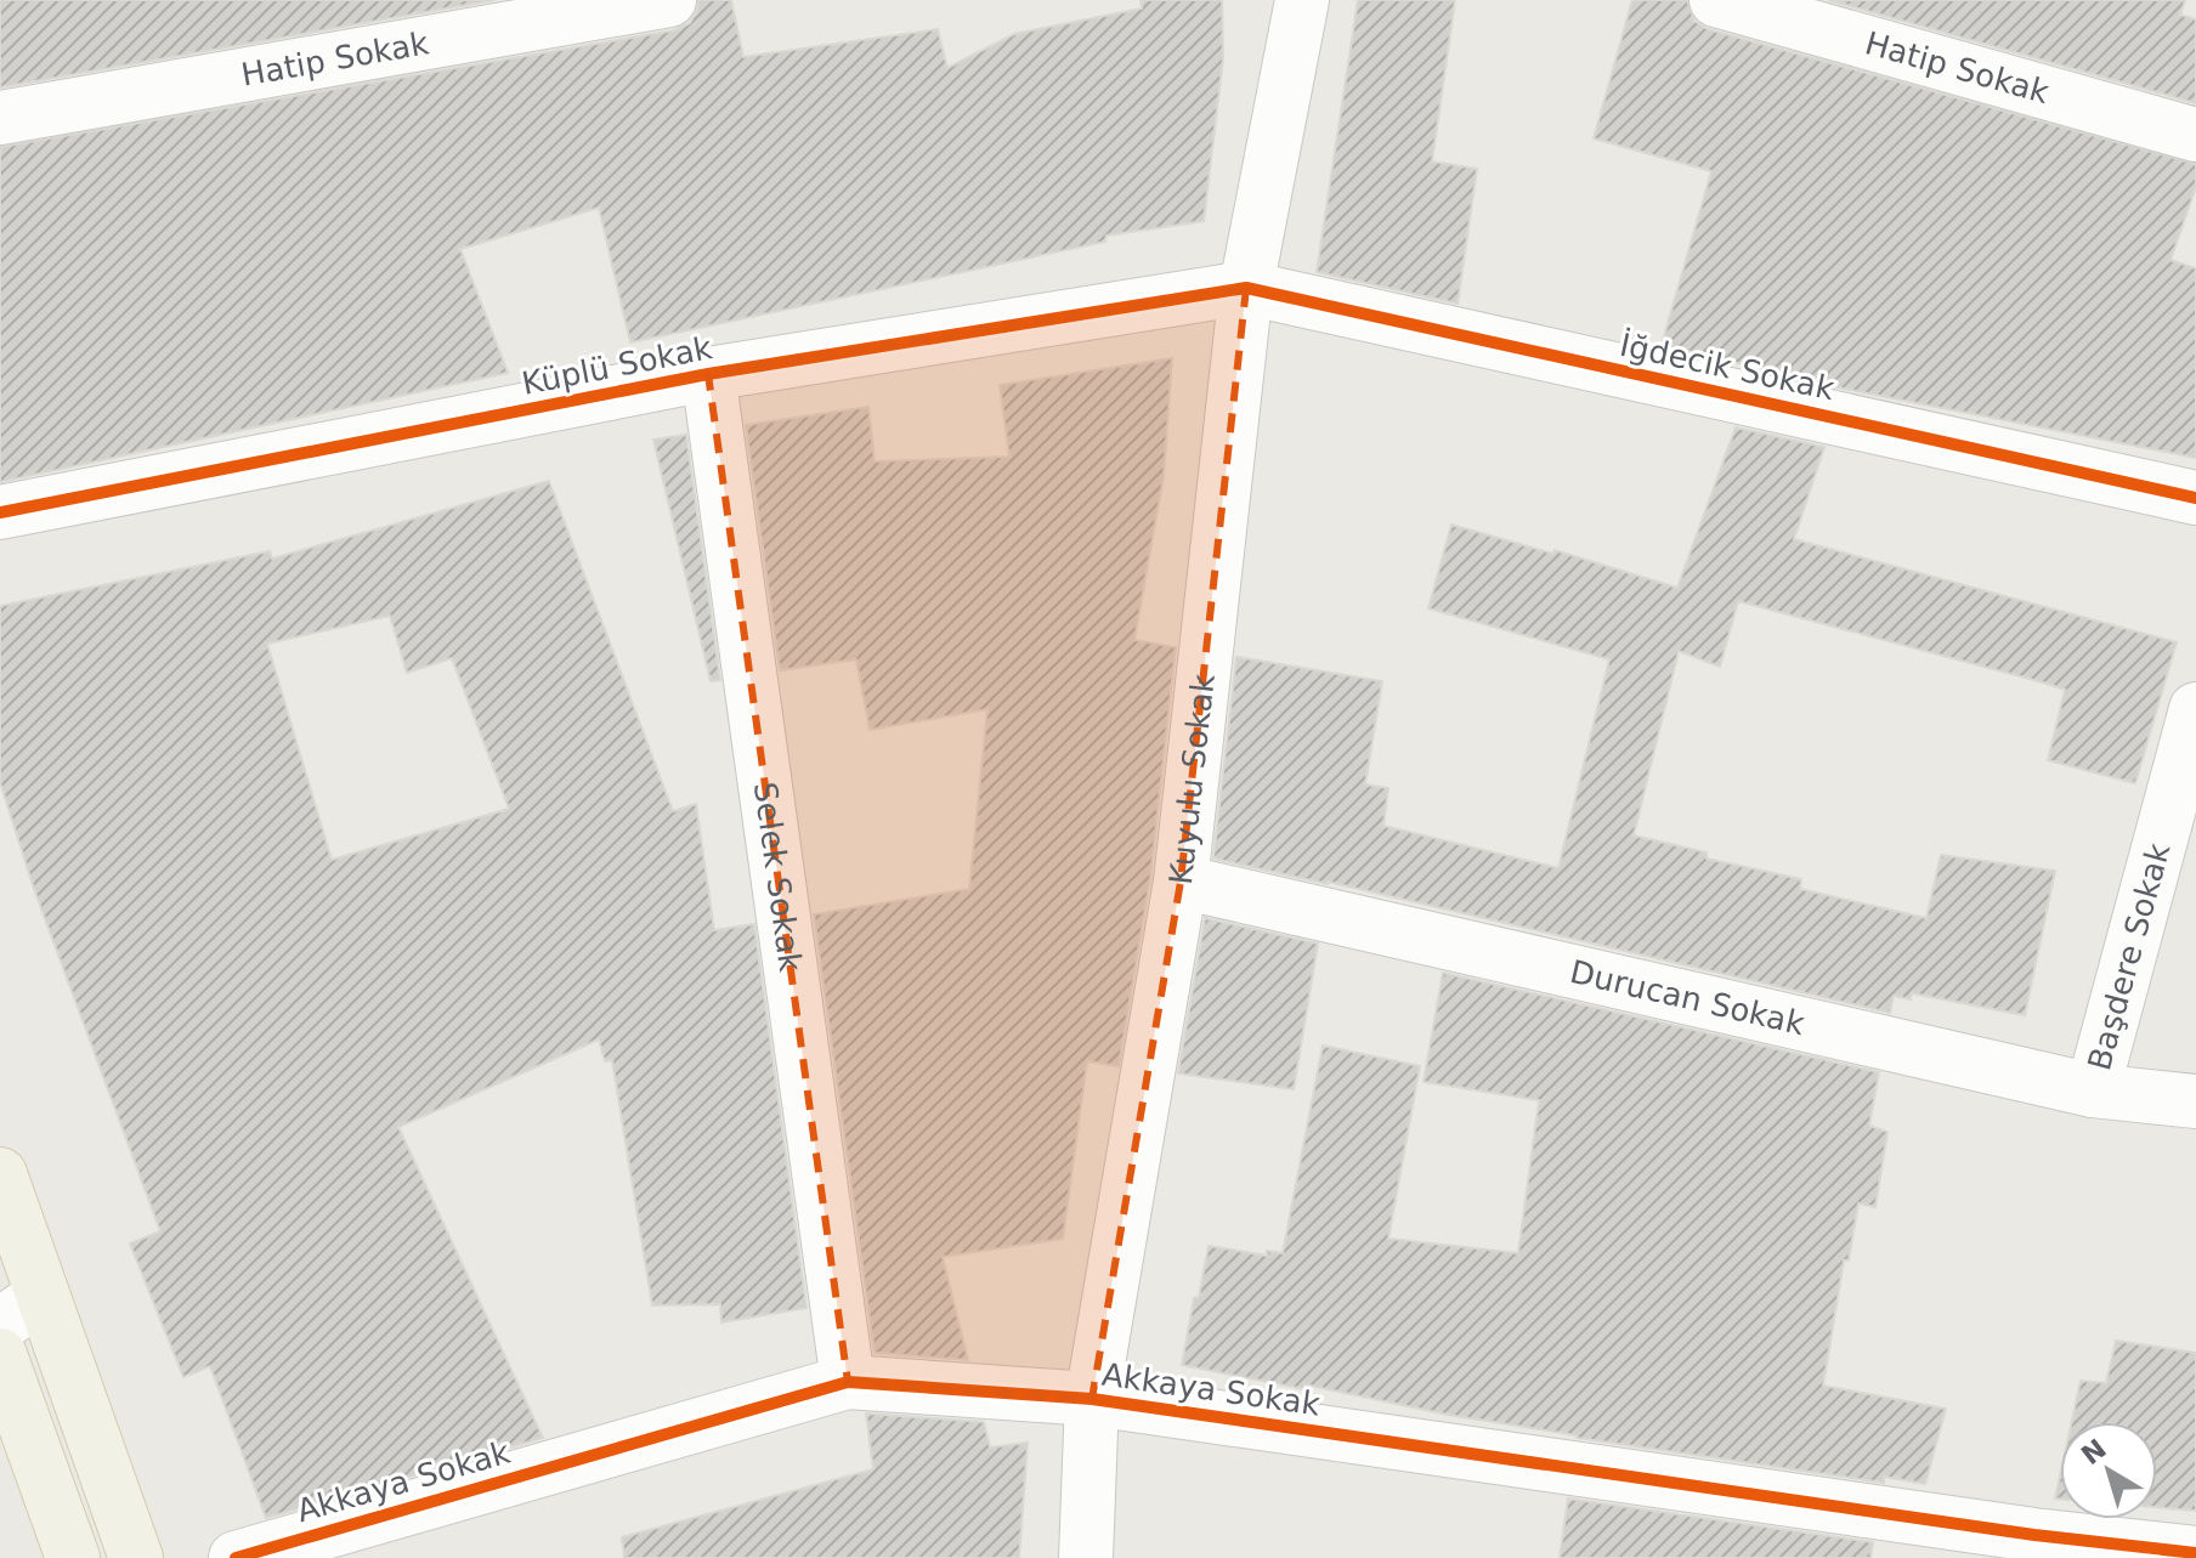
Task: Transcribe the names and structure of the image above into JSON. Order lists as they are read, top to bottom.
{
  "streets": {
    "street": [
      "Hatip Sokak",
      "Küplü Sokak",
      "İğdecik Sokak",
      "Kuyulu Sokak",
      "Selek Sokak",
      "Başdere Sokak",
      "Durucan Sokak",
      "Akkaya Sokak"
    ]
  },
  "crossings": [
    ["Küplü Sokak", "İğdecik Sokak"],
    ["Küplü Sokak", "Kuyulu Sokak"],
    ["Küplü Sokak", "Selek Sokak"],
    ["İğdecik Sokak", "Kuyulu Sokak"],
    ["Kuyulu Sokak", "Durucan Sokak"],
    ["Kuyulu Sokak", "Akkaya Sokak"],
    ["Selek Sokak", "Akkaya Sokak"],
    ["Başdere Sokak", "Durucan Sokak"]
  ],
  "north": "top left"
}
